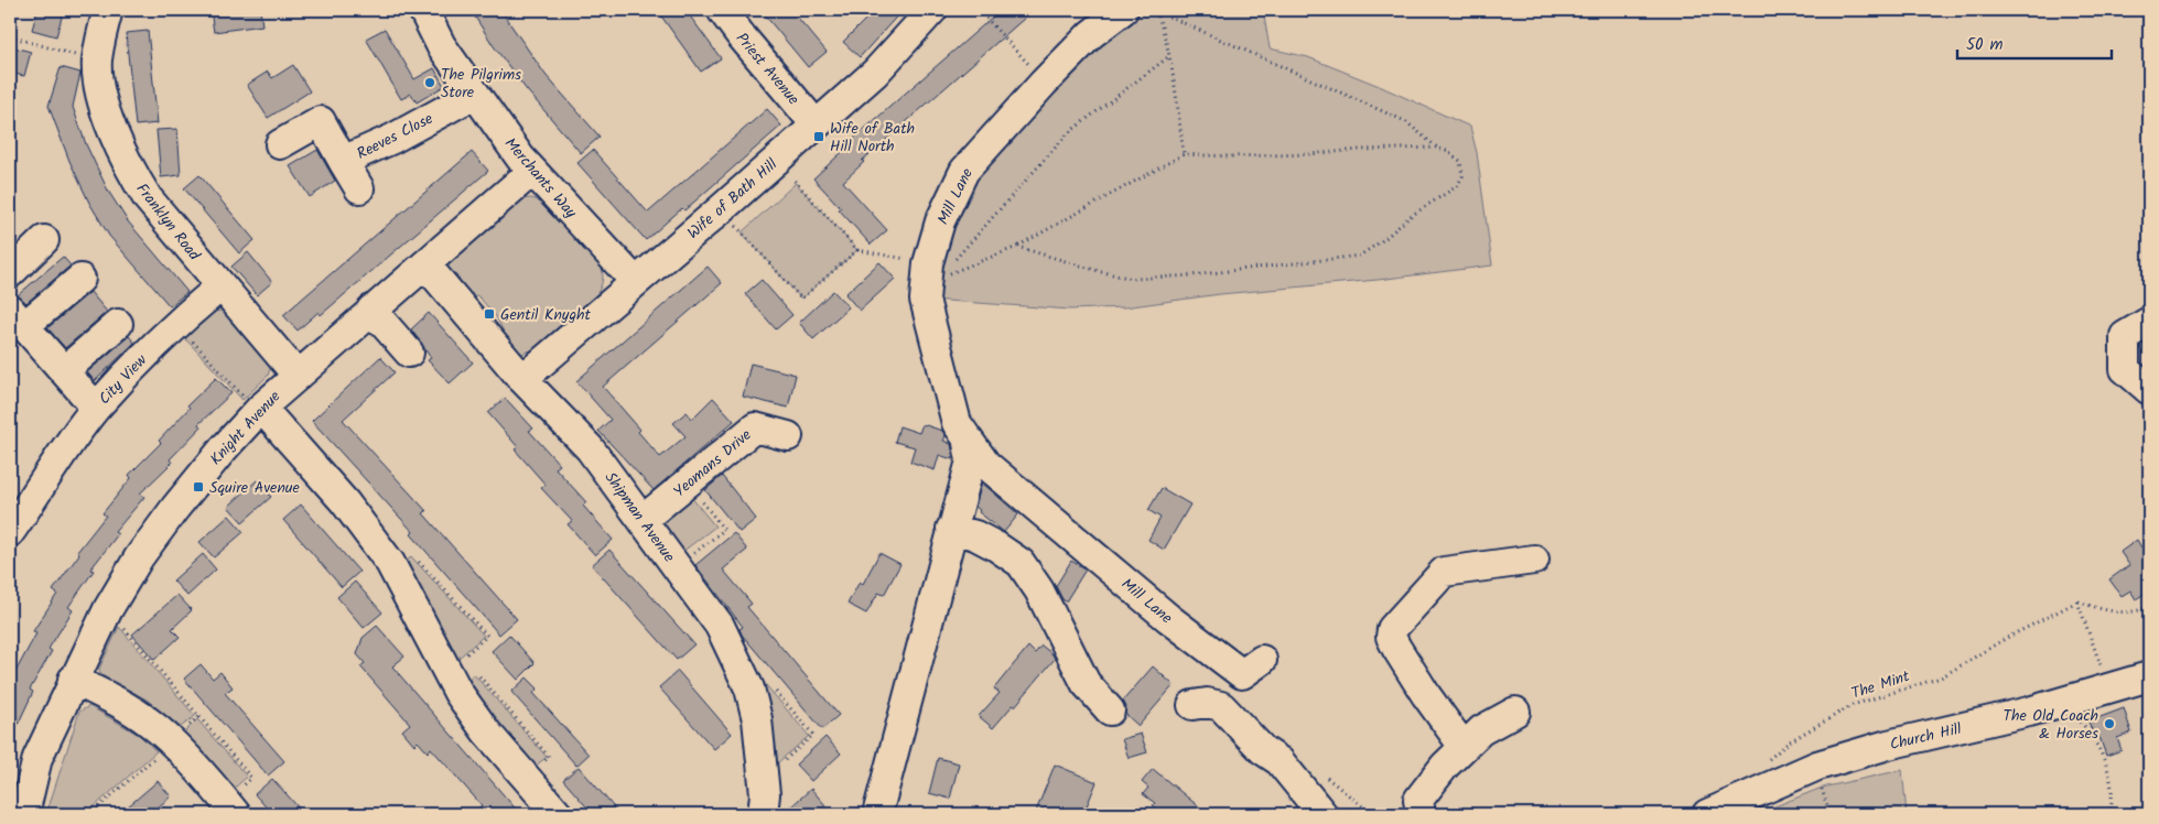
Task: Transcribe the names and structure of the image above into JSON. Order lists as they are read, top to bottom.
{
  "streets": {
    "street": [
      "Priest Avenue",
      "Reeves Close",
      "Merchants Way",
      "Mill Lane",
      "Wife of Bath Hill",
      "Franklyn Road",
      "City View",
      "Knight Avenue",
      "Yeomans Drive",
      "Shipman Avenue",
      "Church Hill"
    ],
    "path": ["The Mint"]
  },
  "crossings": [
    ["Priest Avenue", "Wife of Bath Hill"],
    ["Reeves Close", "Merchants Way"],
    ["Merchants Way", "Wife of Bath Hill"],
    ["Merchants Way", "Knight Avenue"],
    ["Wife of Bath Hill", "Shipman Avenue"],
    ["Franklyn Road", "City View"],
    ["Franklyn Road", "Knight Avenue"],
    ["Knight Avenue", "Shipman Avenue"],
    ["Yeomans Drive", "Shipman Avenue"]
  ],
  "places": {
    "other": ["The Pilgrims Store", "The Old Coach & Horses"],
    "transit": ["Wife of Bath Hill North", "Gentil Knyght", "Squire Avenue"]
  },
  "scale_bar": "50 m"
}
